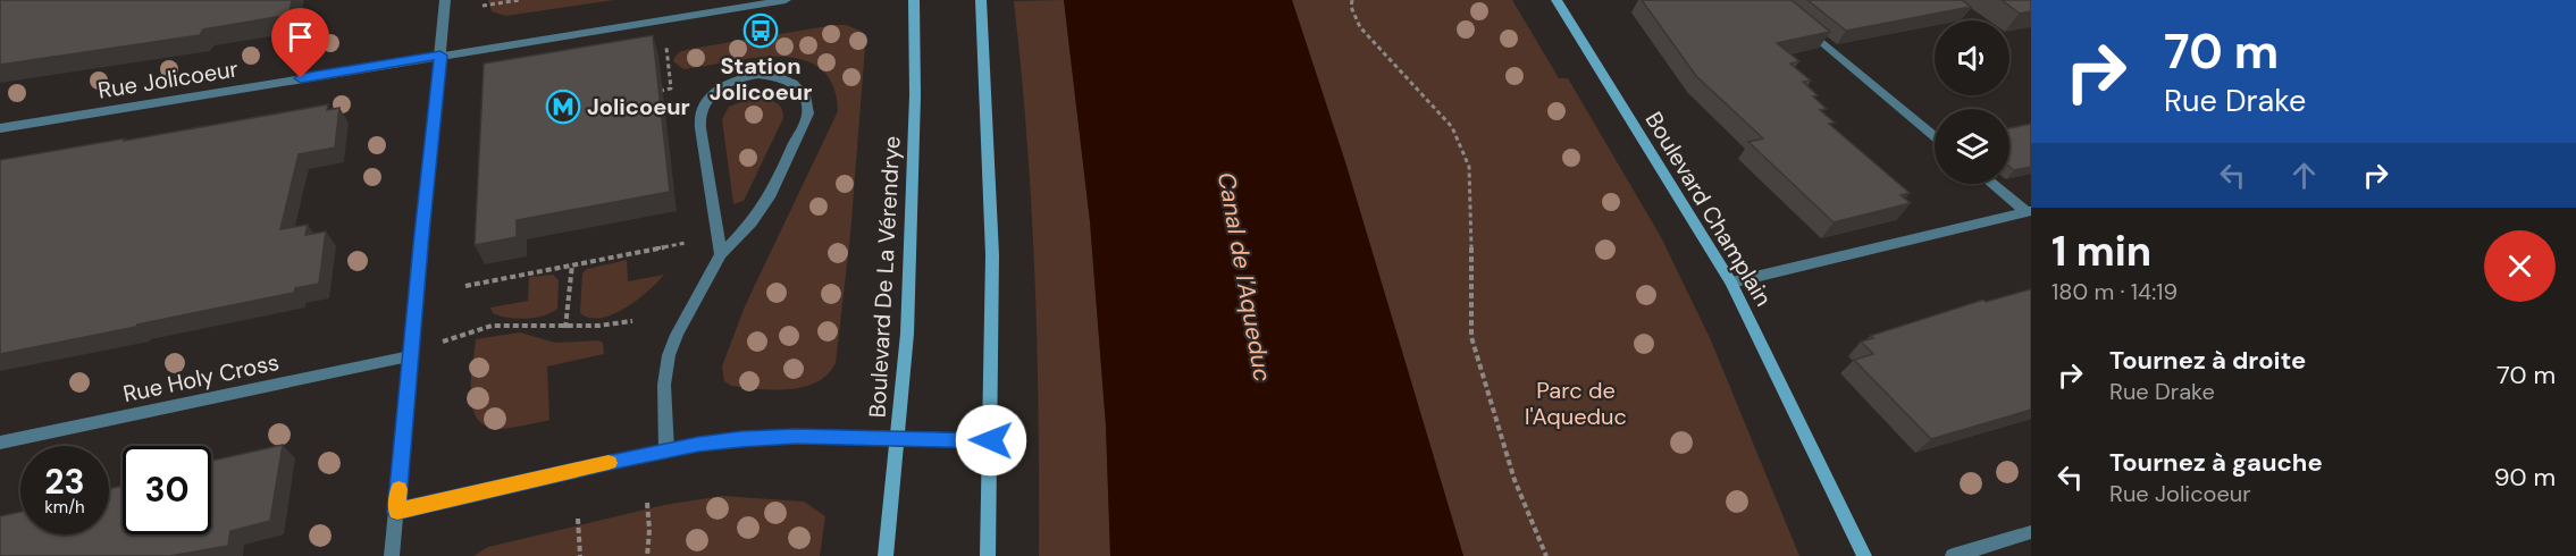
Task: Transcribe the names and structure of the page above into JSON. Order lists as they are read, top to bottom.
{
  "streets": {
    "main road": ["Boulevard Champlain", "Boulevard De La Vérendrye"],
    "street": ["Rue Jolicoeur", "Rue Holy Cross"]
  },
  "water": ["Canal de l'Aqueduc"],
  "parks": ["Parc de l'Aqueduc"],
  "places": {
    "bus stop": ["Station Jolicoeur"],
    "metro station": ["Jolicoeur"]
  },
  "page": {
    "turn": ["70 m", "Rue Drake"],
    "heading": ["1 min", "180 m · 14:19"],
    "list": [
      {
        "name": "Tournez à droite",
        "note": "Rue Drake",
        "value": "70 m"
      },
      {
        "name": "Tournez à gauche",
        "note": "Rue Jolicoeur",
        "value": "90 m"
      }
    ],
    "speed": "23 km/h",
    "limit": "30"
  }
}
